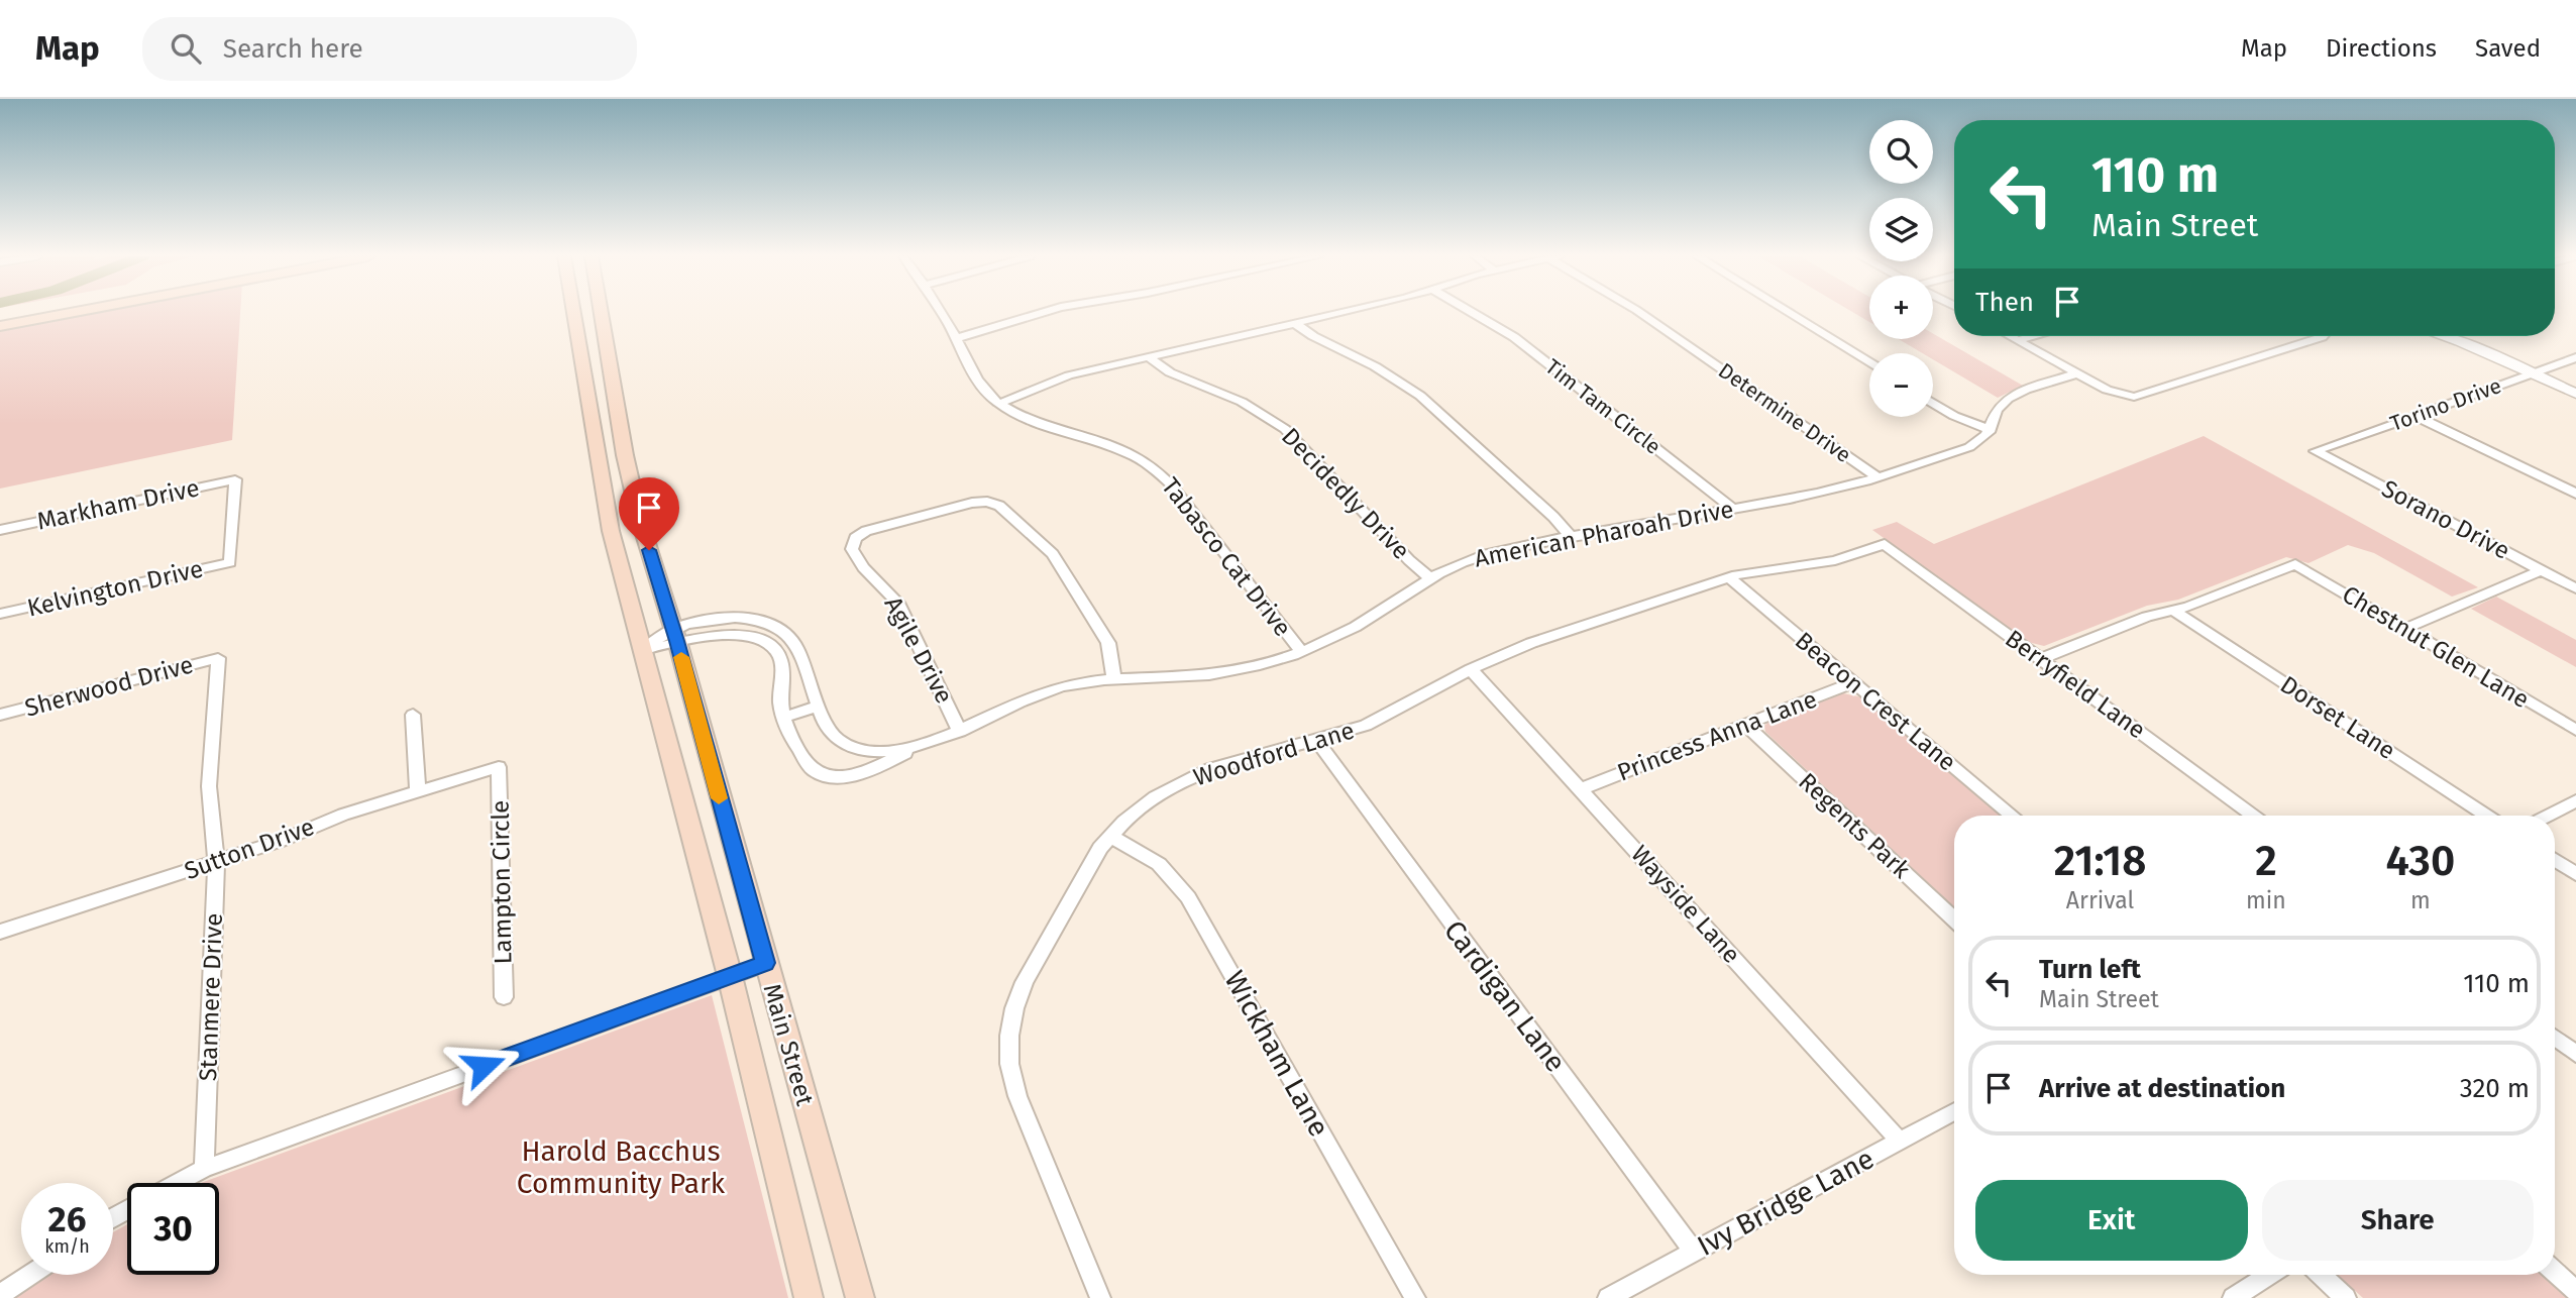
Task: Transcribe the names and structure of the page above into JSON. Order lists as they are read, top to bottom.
{
  "streets": {
    "main road": ["Main Street"],
    "street": [
      "Torino Drive",
      "Tim Tam Circle",
      "Determine Drive",
      "Decidedly Drive",
      "Markham Drive",
      "Sorano Drive",
      "American Pharoah Drive",
      "Tabasco Cat Drive",
      "Kelvington Drive",
      "Chestnut Glen Lane",
      "Agile Drive",
      "Berryfield Lane",
      "Sherwood Drive",
      "Beacon Crest Lane",
      "Dorset Lane",
      "Princess Anna Lane",
      "Woodford Lane",
      "Regents Park",
      "Sutton Drive",
      "Lampton Circle",
      "Wayside Lane",
      "Cardigan Lane",
      "Stanmere Drive",
      "Wickham Lane",
      "Ivy Bridge Lane"
    ]
  },
  "crossings": [
    ["Torino Drive", "Sorano Drive"],
    ["Tim Tam Circle", "American Pharoah Drive"],
    ["Determine Drive", "American Pharoah Drive"],
    ["Decidedly Drive", "American Pharoah Drive"],
    ["Markham Drive", "Kelvington Drive"],
    ["American Pharoah Drive", "Tabasco Cat Drive"],
    ["American Pharoah Drive", "Agile Drive"],
    ["American Pharoah Drive", "Main Street"],
    ["Chestnut Glen Lane", "Dorset Lane"],
    ["Berryfield Lane", "Woodford Lane"],
    ["Sherwood Drive", "Stanmere Drive"],
    ["Beacon Crest Lane", "Princess Anna Lane"],
    ["Beacon Crest Lane", "Woodford Lane"],
    ["Princess Anna Lane", "Regents Park"],
    ["Princess Anna Lane", "Wayside Lane"],
    ["Woodford Lane", "Wayside Lane"],
    ["Woodford Lane", "Cardigan Lane"],
    ["Woodford Lane", "Wickham Lane"],
    ["Sutton Drive", "Lampton Circle"],
    ["Sutton Drive", "Stanmere Drive"],
    ["Wayside Lane", "Ivy Bridge Lane"],
    ["Cardigan Lane", "Ivy Bridge Lane"]
  ],
  "parks": ["Harold Bacchus Community Park"],
  "page": {
    "header": "Map",
    "search": "Search here",
    "nav": ["Map", "Directions", "Saved"],
    "map_buttons": ["+", "−"],
    "turn": ["110 m", "Main Street"],
    "then": "Then",
    "eta": [
      "21:18",
      "Arrival",
      "2",
      "min",
      "430",
      "m"
    ],
    "list": [
      {
        "name": "Turn left",
        "note": "Main Street",
        "value": "110 m"
      },
      {
        "name": "Arrive at destination",
        "value": "320 m"
      }
    ],
    "buttons": ["Exit", "Share"],
    "speed": "26 km/h",
    "limit": "30"
  }
}
